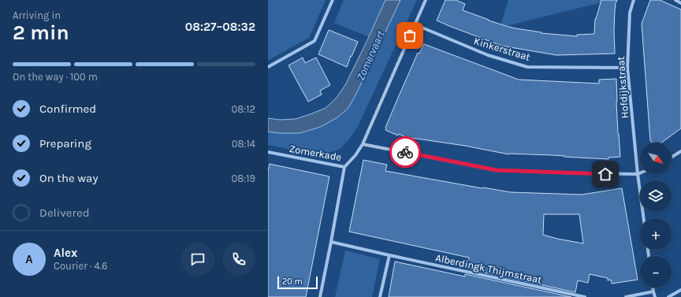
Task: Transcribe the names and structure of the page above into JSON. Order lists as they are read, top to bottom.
{
  "streets": {
    "street": [
      "Kinkerstraat",
      "Hofdijkstraat",
      "Zomerkade",
      "Alberdingk Thijmstraat"
    ]
  },
  "crossings": [
    ["Kinkerstraat", "Hofdijkstraat"],
    ["Kinkerstraat", "Zomerkade"]
  ],
  "water": ["Zomervaart"],
  "scale_bar": "20 m",
  "north": "bottom right",
  "page": {
    "heading": ["2 min", "Arriving in", "08:27–08:32"],
    "panel": ["Alex", "Courier · 4.6"],
    "bar": "On the way · 100 m",
    "list": [
      ["Confirmed", "08:12"],
      ["Preparing", "08:14"],
      ["On the way", "08:19"],
      "Delivered"
    ],
    "map_buttons": ["+", "−"],
    "round": "A",
    "scale": "20 m"
  }
}
